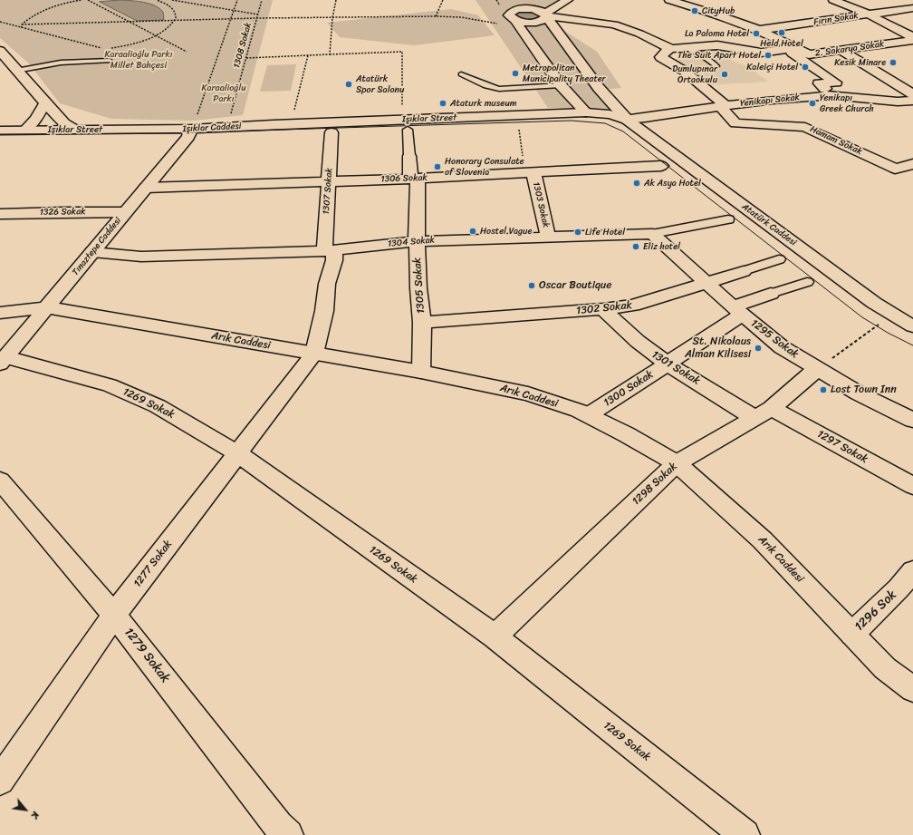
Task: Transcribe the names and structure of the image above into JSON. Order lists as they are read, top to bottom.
{
  "streets": {
    "street": [
      "Fırın Sokak",
      "2. Sakarya Sokak",
      "Yenikapı Sokak",
      "Işıklar Street",
      "Işıklar Caddesi",
      "Hamam Sokak",
      "1306 Sokak",
      "1307 Sokak",
      "1303 Sokak",
      "1326 Sokak",
      "Atatürk Caddesi",
      "1304 Sokak",
      "Tınaztepe Caddesi",
      "1305 Sokak",
      "1302 Sokak",
      "1295 Sokak",
      "Arık Caddesi",
      "1301 Sokak",
      "1300 Sokak",
      "1269 Sokak",
      "1297 Sokak",
      "1298 Sokak",
      "1277 Sokak",
      "1296 Sok",
      "1279 Sokak"
    ],
    "path": ["1308 Sokak"]
  },
  "crossings": [
    ["1308 Sokak", "Işıklar Caddesi"],
    ["1308 Sokak", "Tınaztepe Caddesi"],
    ["Yenikapı Sokak", "Işıklar Street"],
    ["Yenikapı Sokak", "Hamam Sokak"],
    ["Yenikapı Sokak", "Atatürk Caddesi"],
    ["Işıklar Street", "Işıklar Caddesi"],
    ["Işıklar Street", "Atatürk Caddesi"],
    ["Işıklar Caddesi", "Tınaztepe Caddesi"],
    ["1306 Sokak", "1307 Sokak"],
    ["1306 Sokak", "1303 Sokak"],
    ["1306 Sokak", "Tınaztepe Caddesi"],
    ["1306 Sokak", "1305 Sokak"],
    ["1307 Sokak", "1304 Sokak"],
    ["1307 Sokak", "Arık Caddesi"],
    ["1307 Sokak", "1277 Sokak"],
    ["1303 Sokak", "1304 Sokak"],
    ["1326 Sokak", "Tınaztepe Caddesi"],
    ["1304 Sokak", "Tınaztepe Caddesi"],
    ["1304 Sokak", "1305 Sokak"],
    ["1304 Sokak", "1295 Sokak"],
    ["Tınaztepe Caddesi", "Arık Caddesi"],
    ["Tınaztepe Caddesi", "1269 Sokak"],
    ["1305 Sokak", "1302 Sokak"],
    ["1305 Sokak", "Arık Caddesi"],
    ["1302 Sokak", "1295 Sokak"],
    ["1302 Sokak", "1301 Sokak"],
    ["1295 Sokak", "1300 Sokak"],
    ["1295 Sokak", "1298 Sokak"],
    ["Arık Caddesi", "1300 Sokak"],
    ["Arık Caddesi", "1298 Sokak"],
    ["Arık Caddesi", "1277 Sokak"],
    ["Arık Caddesi", "1296 Sok"],
    ["1301 Sokak", "1300 Sokak"],
    ["1301 Sokak", "1297 Sokak"],
    ["1301 Sokak", "1298 Sokak"],
    ["1269 Sokak", "1298 Sokak"],
    ["1269 Sokak", "1277 Sokak"],
    ["1297 Sokak", "1298 Sokak"],
    ["1277 Sokak", "1279 Sokak"]
  ],
  "parks": ["Karaalioğlu Parkı Millet Bahçesi", "Karaalioğlu Parkı"],
  "places": [
    "CityHub",
    "Held Hotel",
    "La Paloma Hotel",
    "The Suit Apart Hotel",
    "Kesik Minare",
    "Kaleiçi Hotel",
    "Metropolitan Municipality Theater",
    "Dumlupınar Ortaokulu",
    "Atatürk Spor Salonu",
    "Ataturk museum",
    "Yenikapı Greek Church",
    "Honorary Consulate of Slovenia",
    "Ak Asya Hotel",
    "Hostel Vague",
    "Life Hotel",
    "Eliz hotel",
    "Oscar Boutique",
    "St. Nikolaus Alman Kilisesi",
    "Lost Town Inn"
  ],
  "north": "bottom right"
}
